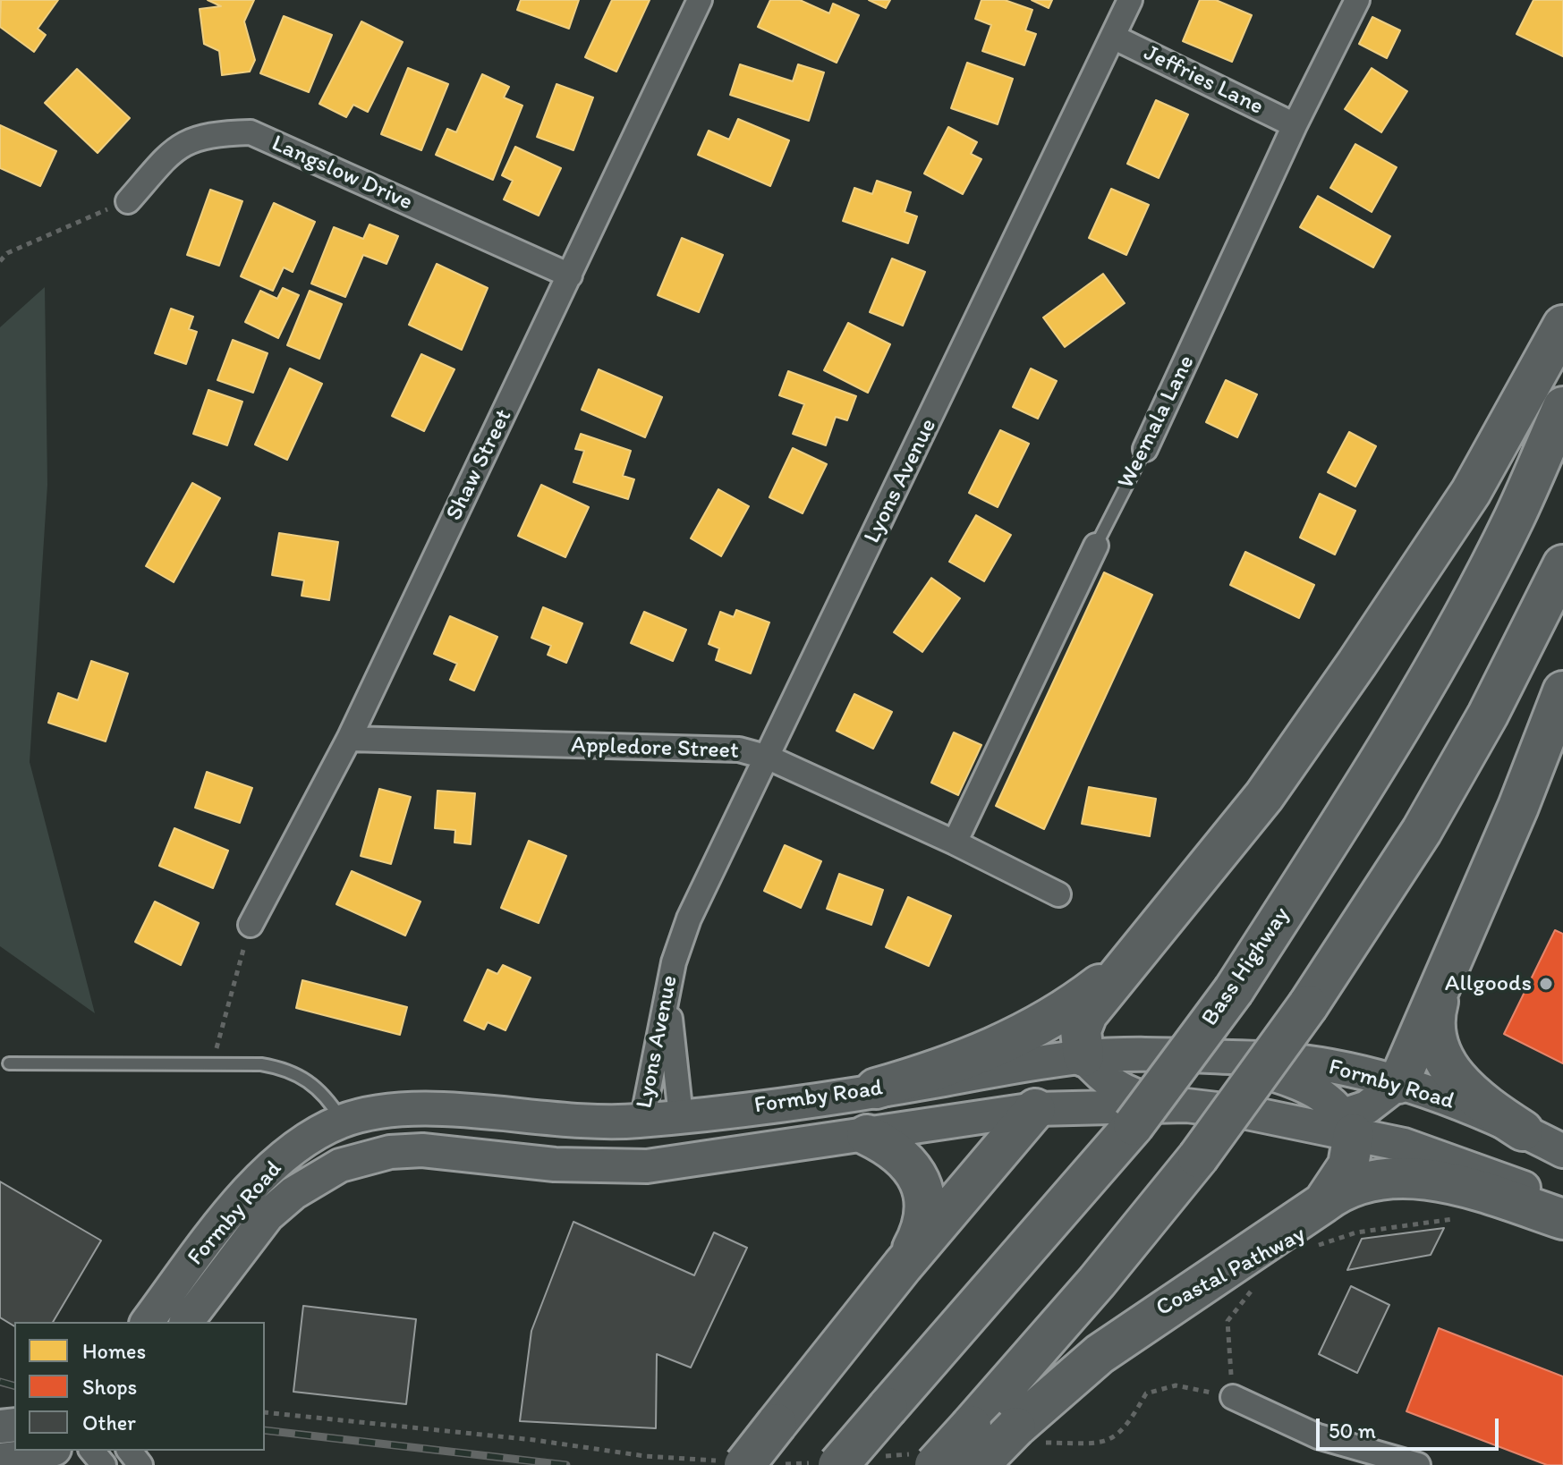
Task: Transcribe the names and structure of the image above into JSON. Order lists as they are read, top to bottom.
{
  "streets": {
    "highway": ["Bass Highway"],
    "main road": ["Formby Road"],
    "street": [
      "Jeffries Lane",
      "Langslow Drive",
      "Weemala Lane",
      "Shaw Street",
      "Lyons Avenue",
      "Appledore Street"
    ],
    "path": ["Coastal Pathway"]
  },
  "crossings": [
    ["Jeffries Lane", "Weemala Lane"],
    ["Jeffries Lane", "Lyons Avenue"],
    ["Langslow Drive", "Shaw Street"],
    ["Weemala Lane", "Appledore Street"],
    ["Shaw Street", "Appledore Street"],
    ["Lyons Avenue", "Appledore Street"],
    ["Lyons Avenue", "Formby Road"]
  ],
  "places": ["Allgoods"],
  "legend": ["Homes", "Shops", "Other"],
  "scale_bar": "50 m"
}
